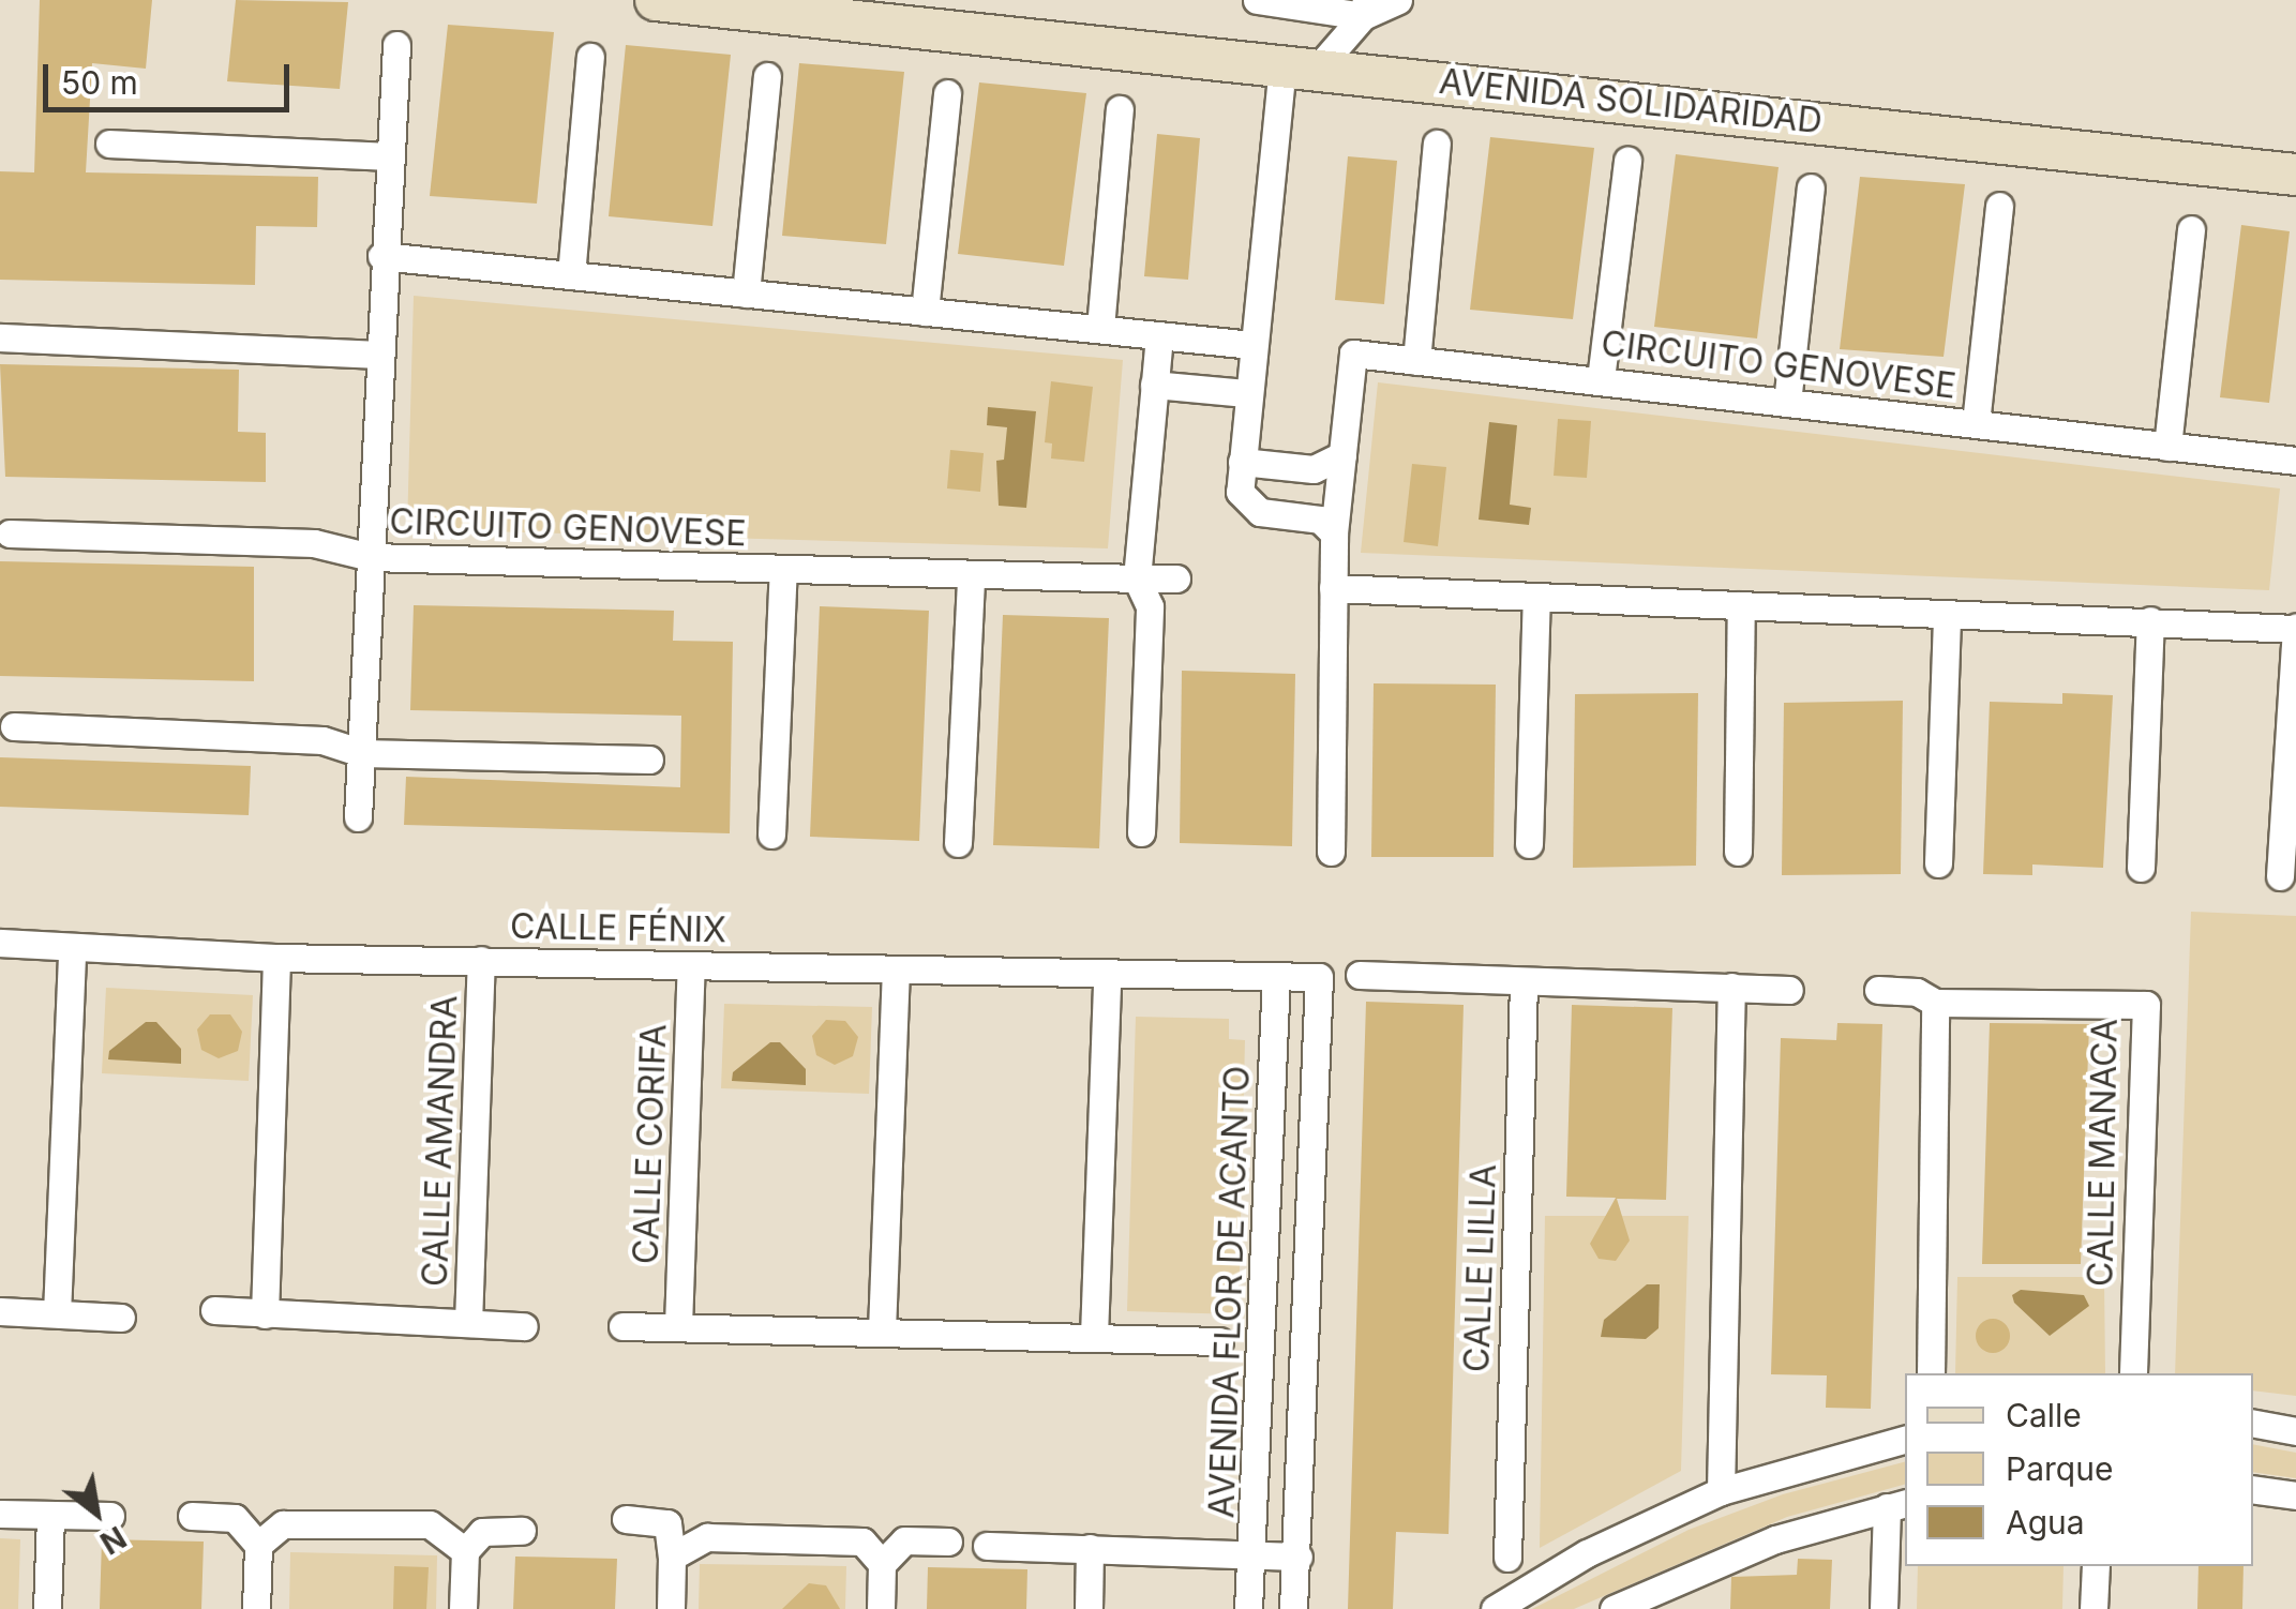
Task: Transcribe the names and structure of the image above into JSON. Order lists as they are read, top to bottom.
{
  "streets": {
    "main road": ["AVENIDA SOLIDARIDAD"],
    "street": [
      "CIRCUITO GENOVESE",
      "CALLE FÉNIX",
      "CALLE AMANDRA",
      "CALLE CORIFA",
      "CALLE MANACA",
      "CALLE LILLA",
      "AVENIDA FLOR DE ACANTO"
    ]
  },
  "crossings": [
    ["CALLE FÉNIX", "CALLE AMANDRA"],
    ["CALLE FÉNIX", "CALLE CORIFA"],
    ["CALLE FÉNIX", "AVENIDA FLOR DE ACANTO"]
  ],
  "legend": ["Calle", "Parque", "Agua"],
  "scale_bar": "50 m",
  "north": "bottom right"
}
